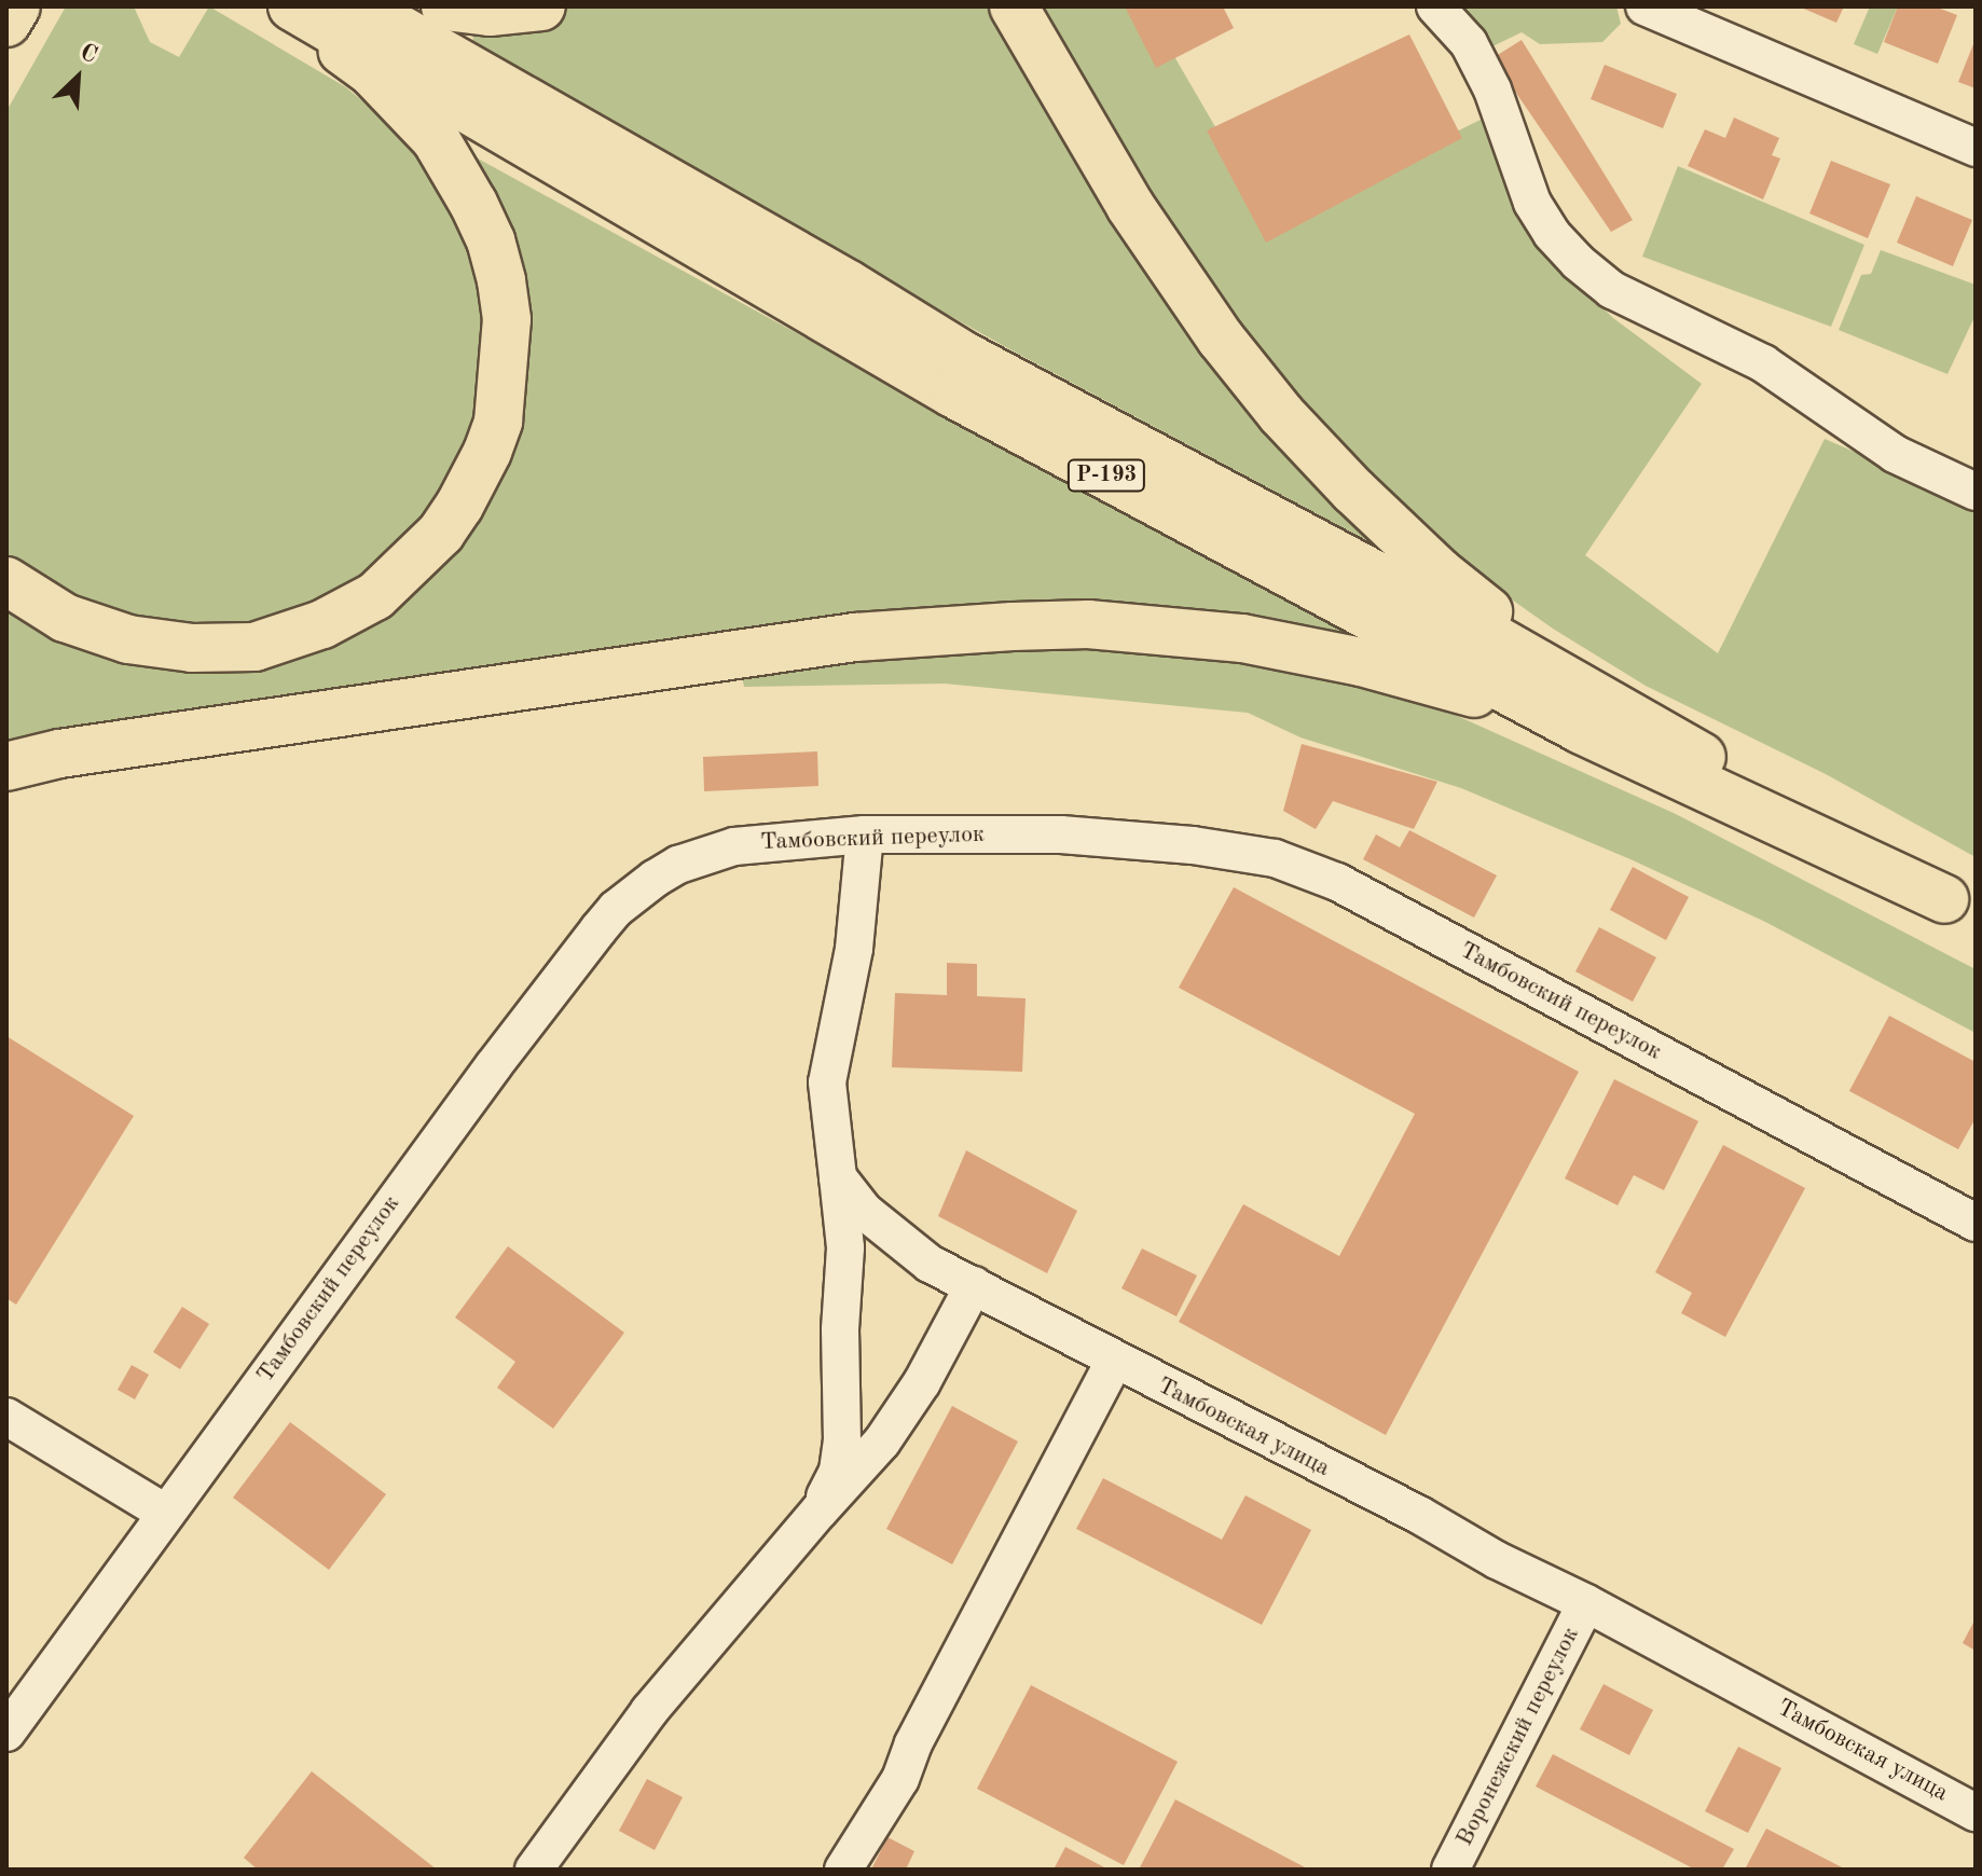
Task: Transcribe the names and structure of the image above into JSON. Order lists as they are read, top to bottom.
{
  "streets": {
    "main road": ["Р-193"],
    "street": ["Тамбовский переулок", "Тамбовская улица", "Воронежский переулок"]
  },
  "crossings": [
    ["Тамбовская улица", "Воронежский переулок"]
  ],
  "north": "top right"
}
